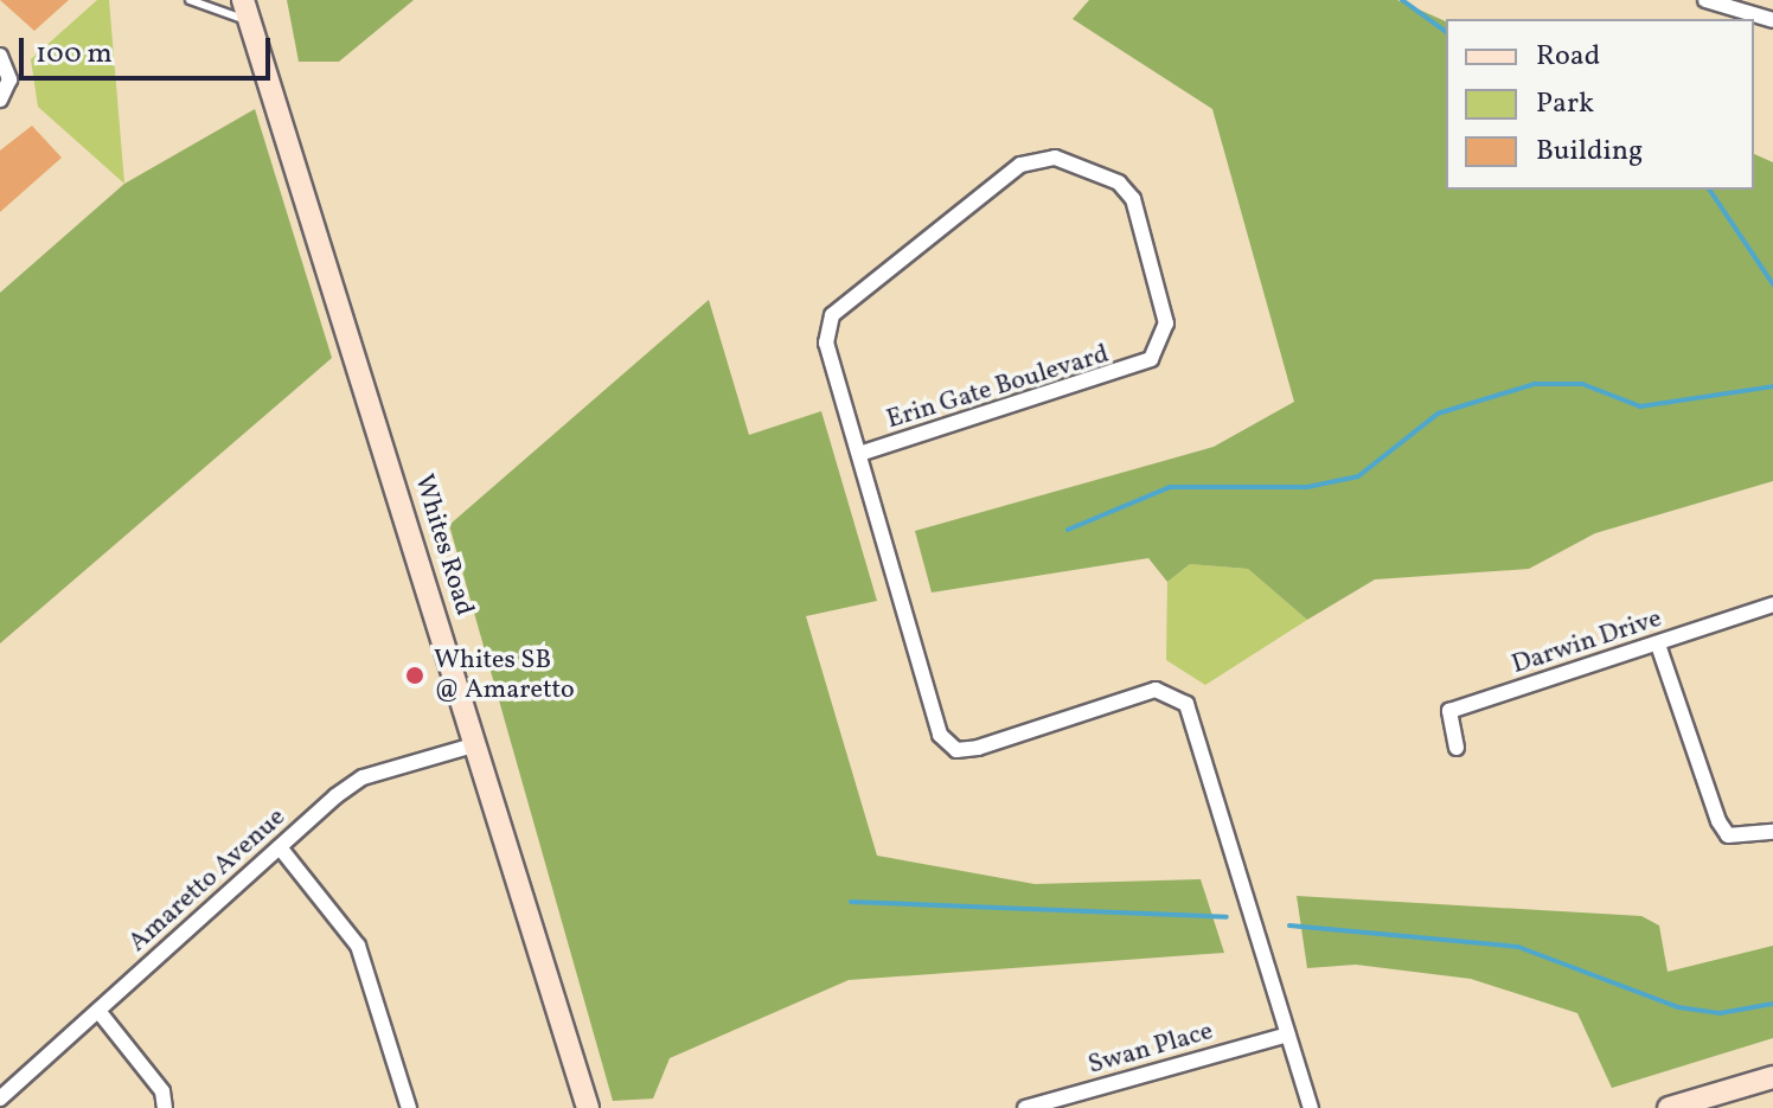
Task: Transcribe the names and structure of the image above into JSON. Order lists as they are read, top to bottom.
{
  "streets": {
    "main road": ["Whites Road"],
    "street": [
      "Erin Gate Boulevard",
      "Darwin Drive",
      "Amaretto Avenue",
      "Swan Place"
    ]
  },
  "crossings": [
    ["Erin Gate Boulevard", "Swan Place"],
    ["Whites Road", "Amaretto Avenue"]
  ],
  "places": ["Whites SB @ Amaretto"],
  "legend": ["Road", "Park", "Building"],
  "scale_bar": "100 m"
}
